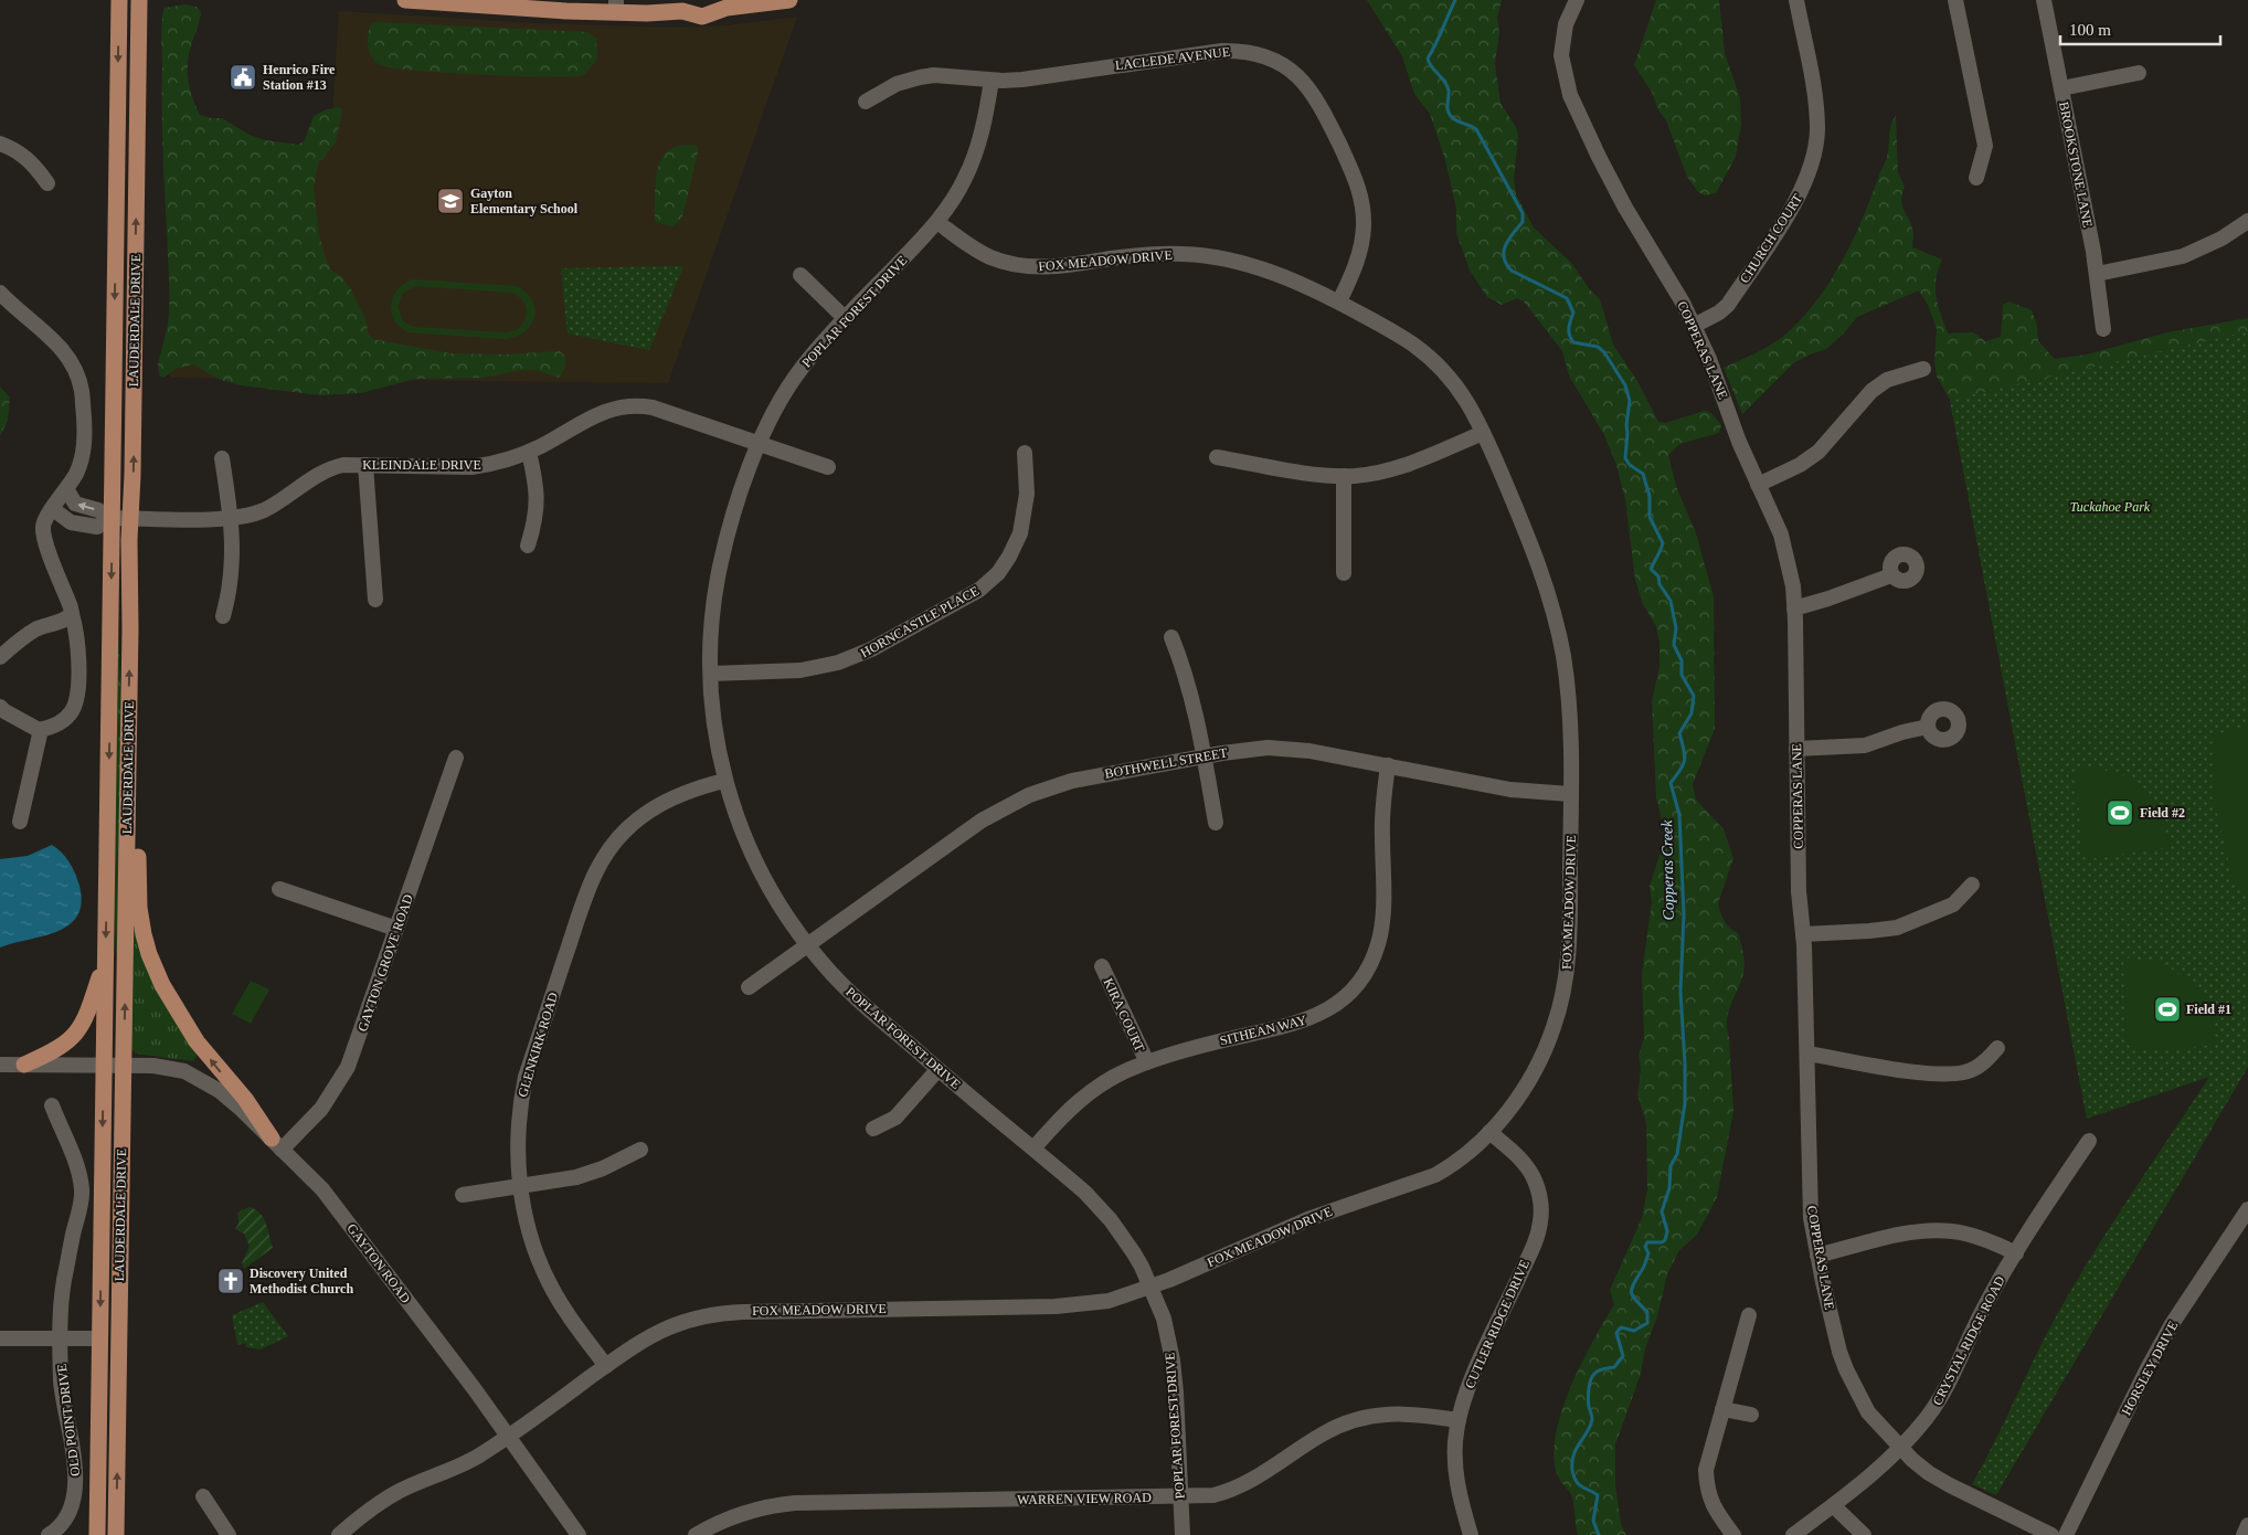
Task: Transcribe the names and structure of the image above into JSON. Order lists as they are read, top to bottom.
{
  "streets": {
    "main road": ["LAUDERDALE DRIVE"],
    "street": [
      "LACLEDE AVENUE",
      "BROOKSTONE LANE",
      "CHURCH COURT",
      "FOX MEADOW DRIVE",
      "POPLAR FOREST DRIVE",
      "COPPERAS LANE",
      "KLEINDALE DRIVE",
      "HORNCASTLE PLACE",
      "BOTHWELL STREET",
      "GAYTON GROVE ROAD",
      "KIRA COURT",
      "SITHEAN WAY",
      "GLENKIRK ROAD",
      "GAYTON ROAD",
      "CUTLER RIDGE DRIVE",
      "CRYSTAL RIDGE ROAD",
      "HORSLEY DRIVE",
      "OLD POINT DRIVE",
      "WARREN VIEW ROAD"
    ]
  },
  "crossings": [
    ["LACLEDE AVENUE", "FOX MEADOW DRIVE"],
    ["LACLEDE AVENUE", "POPLAR FOREST DRIVE"],
    ["CHURCH COURT", "COPPERAS LANE"],
    ["FOX MEADOW DRIVE", "POPLAR FOREST DRIVE"],
    ["FOX MEADOW DRIVE", "BOTHWELL STREET"],
    ["FOX MEADOW DRIVE", "GLENKIRK ROAD"],
    ["FOX MEADOW DRIVE", "GAYTON ROAD"],
    ["FOX MEADOW DRIVE", "CUTLER RIDGE DRIVE"],
    ["POPLAR FOREST DRIVE", "KLEINDALE DRIVE"],
    ["POPLAR FOREST DRIVE", "HORNCASTLE PLACE"],
    ["POPLAR FOREST DRIVE", "BOTHWELL STREET"],
    ["POPLAR FOREST DRIVE", "SITHEAN WAY"],
    ["POPLAR FOREST DRIVE", "GLENKIRK ROAD"],
    ["POPLAR FOREST DRIVE", "WARREN VIEW ROAD"],
    ["LAUDERDALE DRIVE", "KLEINDALE DRIVE"],
    ["LAUDERDALE DRIVE", "GAYTON ROAD"],
    ["COPPERAS LANE", "CRYSTAL RIDGE ROAD"],
    ["BOTHWELL STREET", "SITHEAN WAY"],
    ["GAYTON GROVE ROAD", "GAYTON ROAD"],
    ["KIRA COURT", "SITHEAN WAY"],
    ["CUTLER RIDGE DRIVE", "WARREN VIEW ROAD"]
  ],
  "water": ["Copperas Creek"],
  "parks": ["Tuckahoe Park"],
  "places": {
    "public building": ["Henrico Fire Station #13"],
    "school or university": ["Gayton Elementary School"],
    "sports": ["Field #2", "Field #1"],
    "church": ["Discovery United Methodist Church"]
  },
  "scale_bar": "100 m"
}
